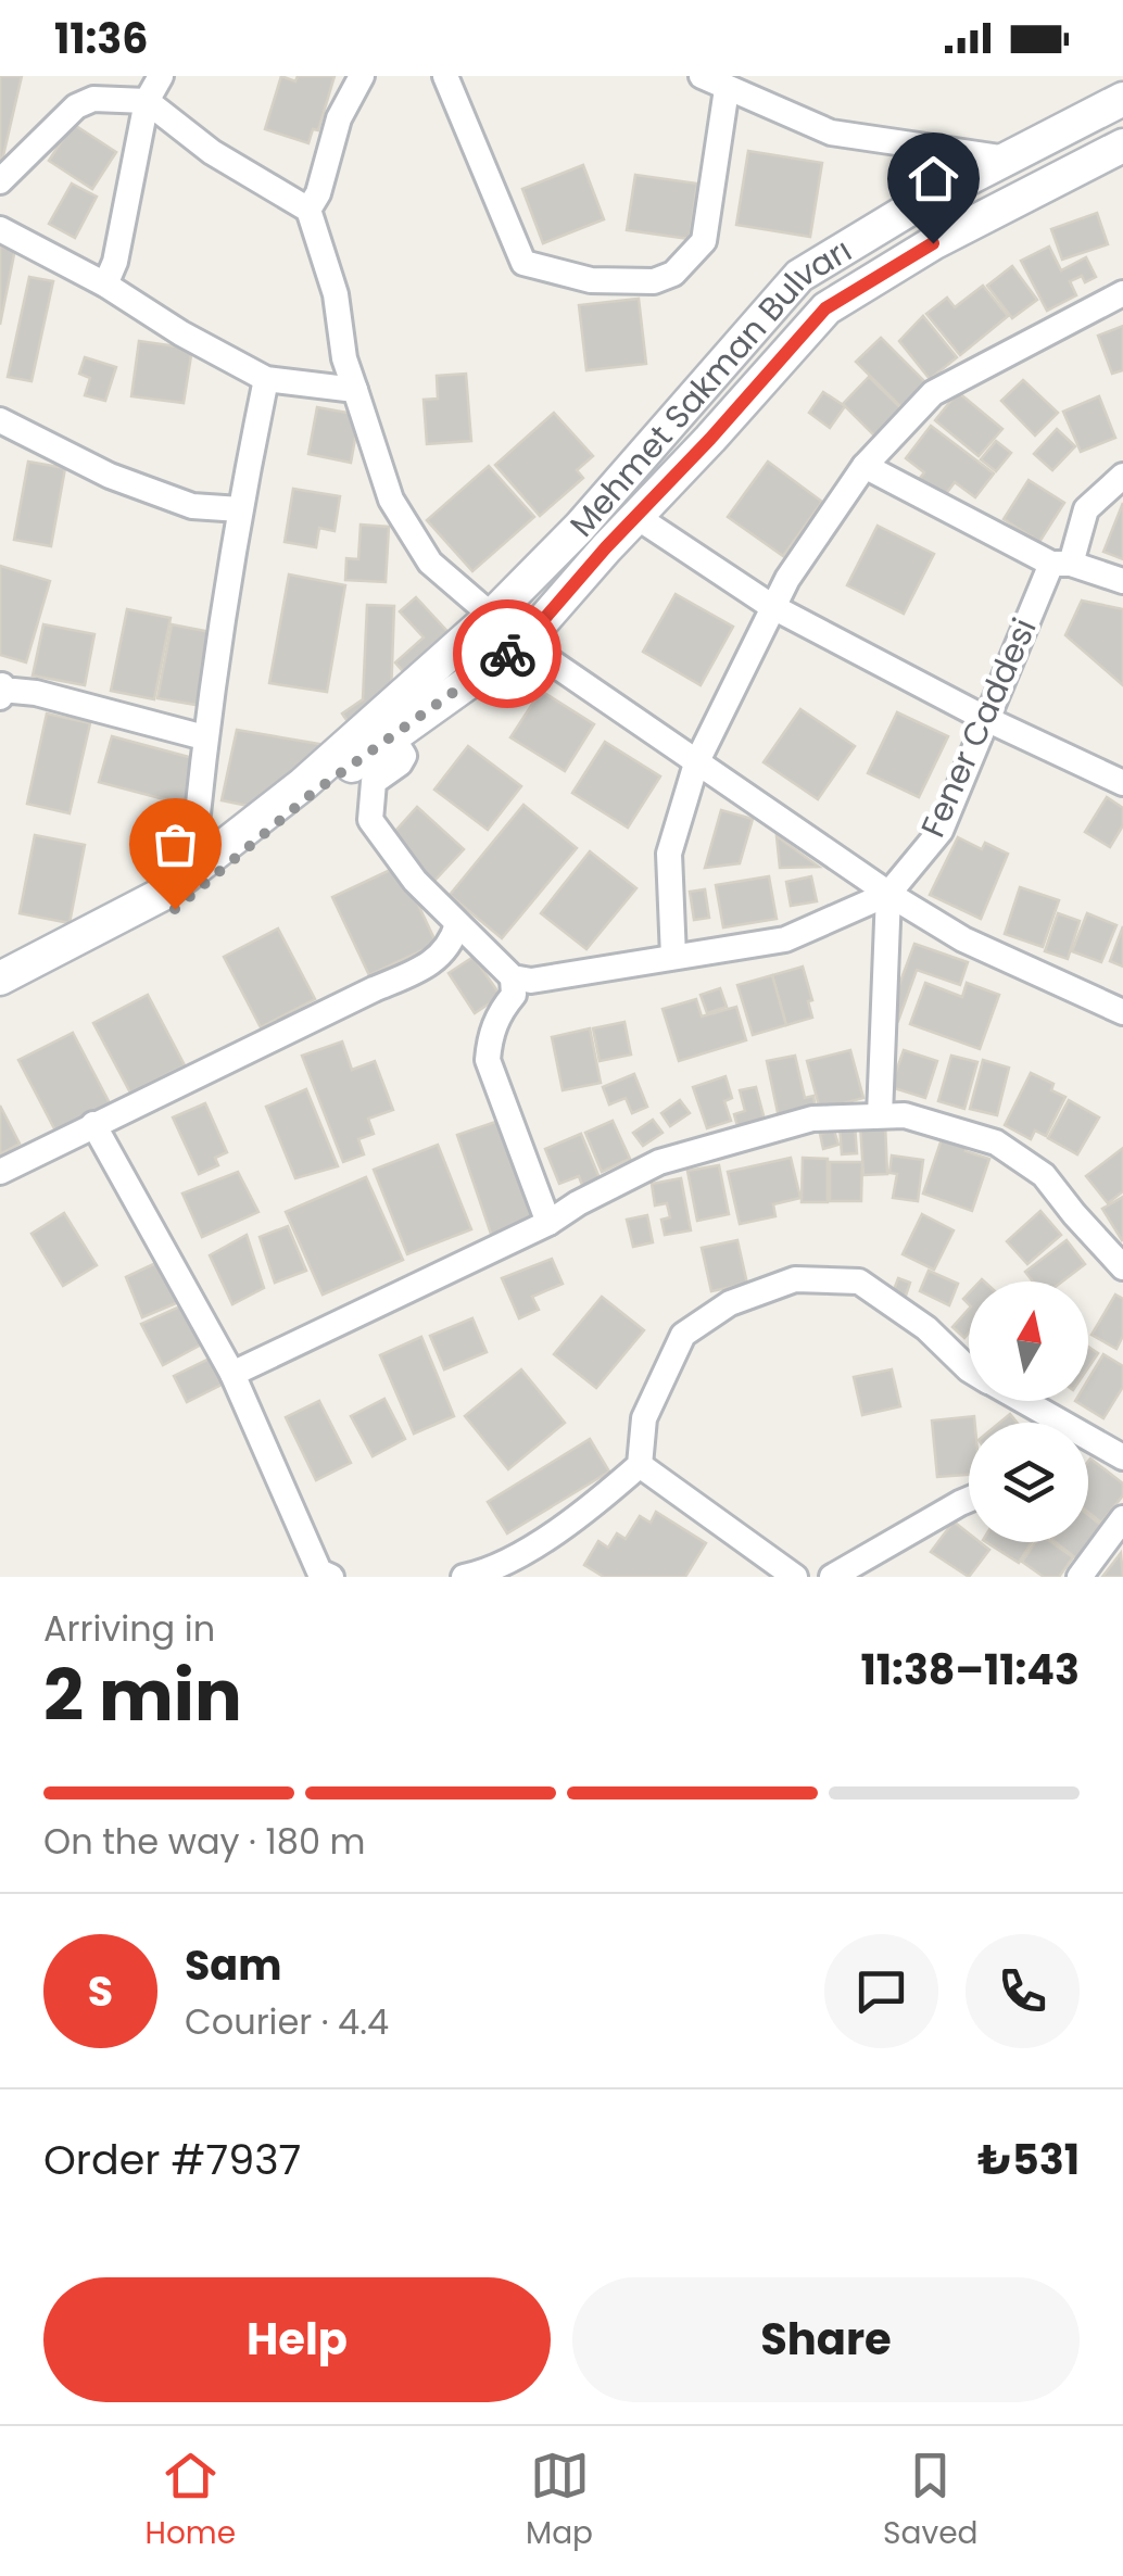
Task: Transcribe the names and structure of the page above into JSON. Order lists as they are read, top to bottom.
{
  "streets": {
    "main road": ["Mehmet Sakman Bulvarı"],
    "street": ["Fener Caddesi"]
  },
  "north": "top",
  "page": {
    "status": "11:36",
    "heading": ["2 min", "Arriving in", "11:38–11:43"],
    "panel": [
      "Sam",
      "Courier · 4.4",
      "Order #7937",
      "₺531"
    ],
    "bar": "On the way · 180 m",
    "round": "S",
    "buttons": ["Help", "Share"],
    "tabs": ["Home", "Map", "Saved"]
  }
}
